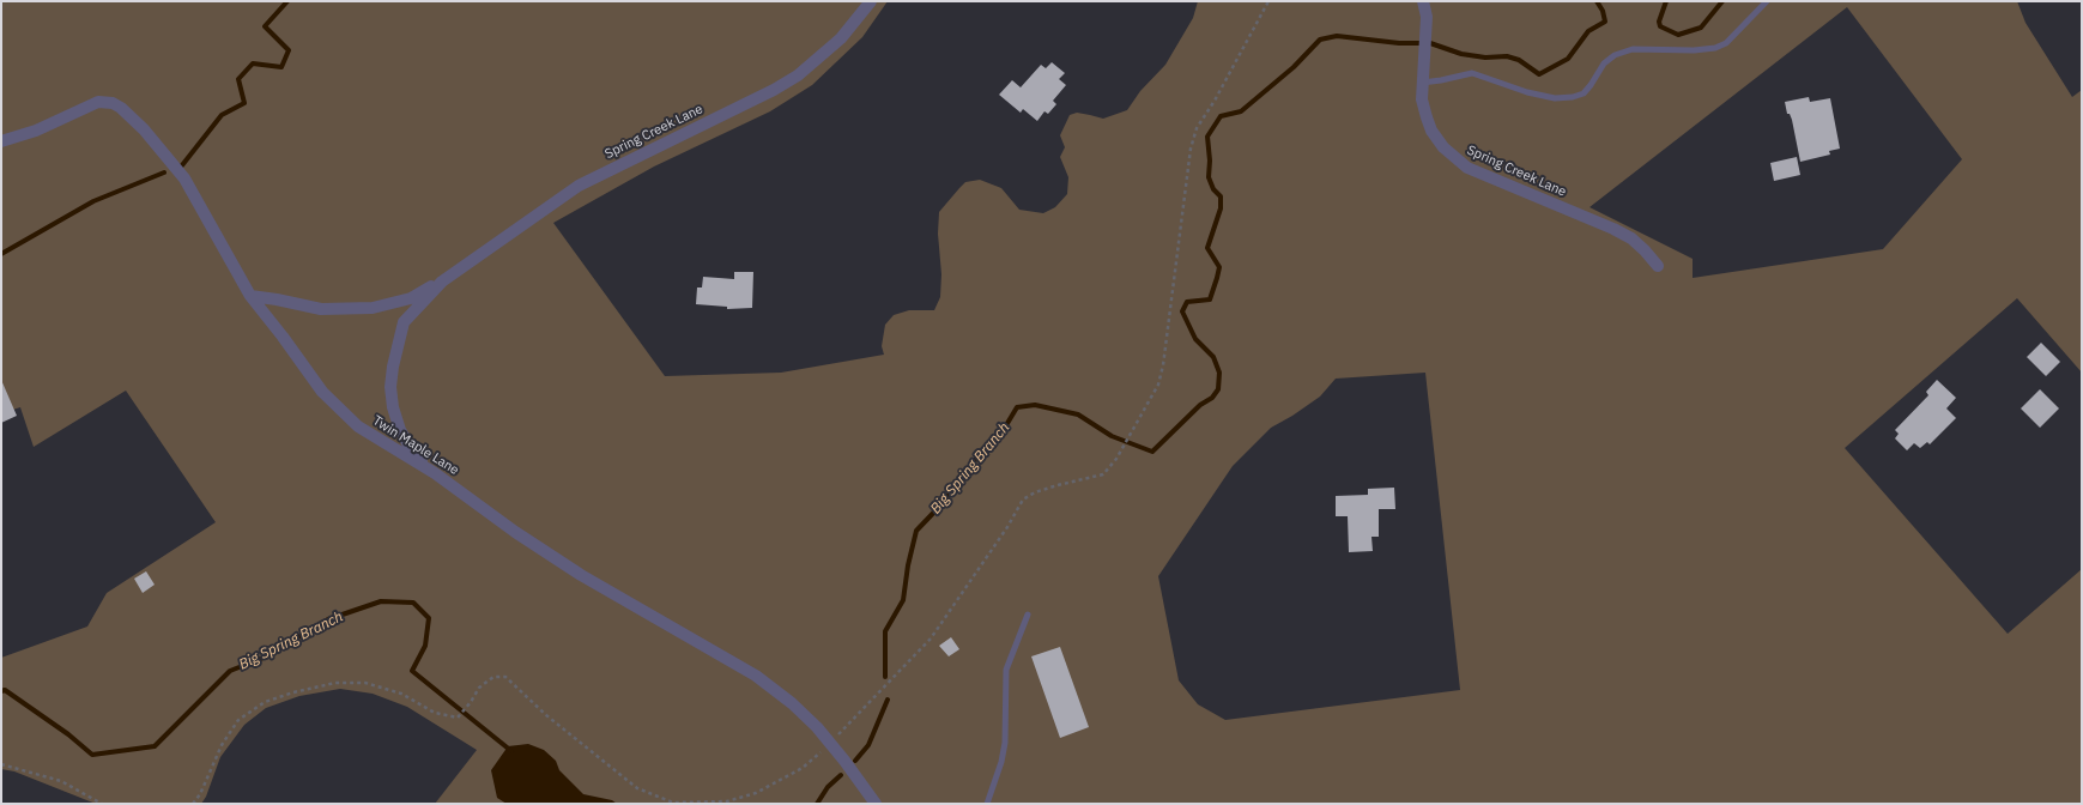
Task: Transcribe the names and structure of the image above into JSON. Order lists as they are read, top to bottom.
{
  "streets": {
    "street": ["Spring Creek Lane", "Twin Maple Lane"]
  },
  "crossings": [
    ["Spring Creek Lane", "Twin Maple Lane"]
  ],
  "water": ["Big Spring Branch"]
}
